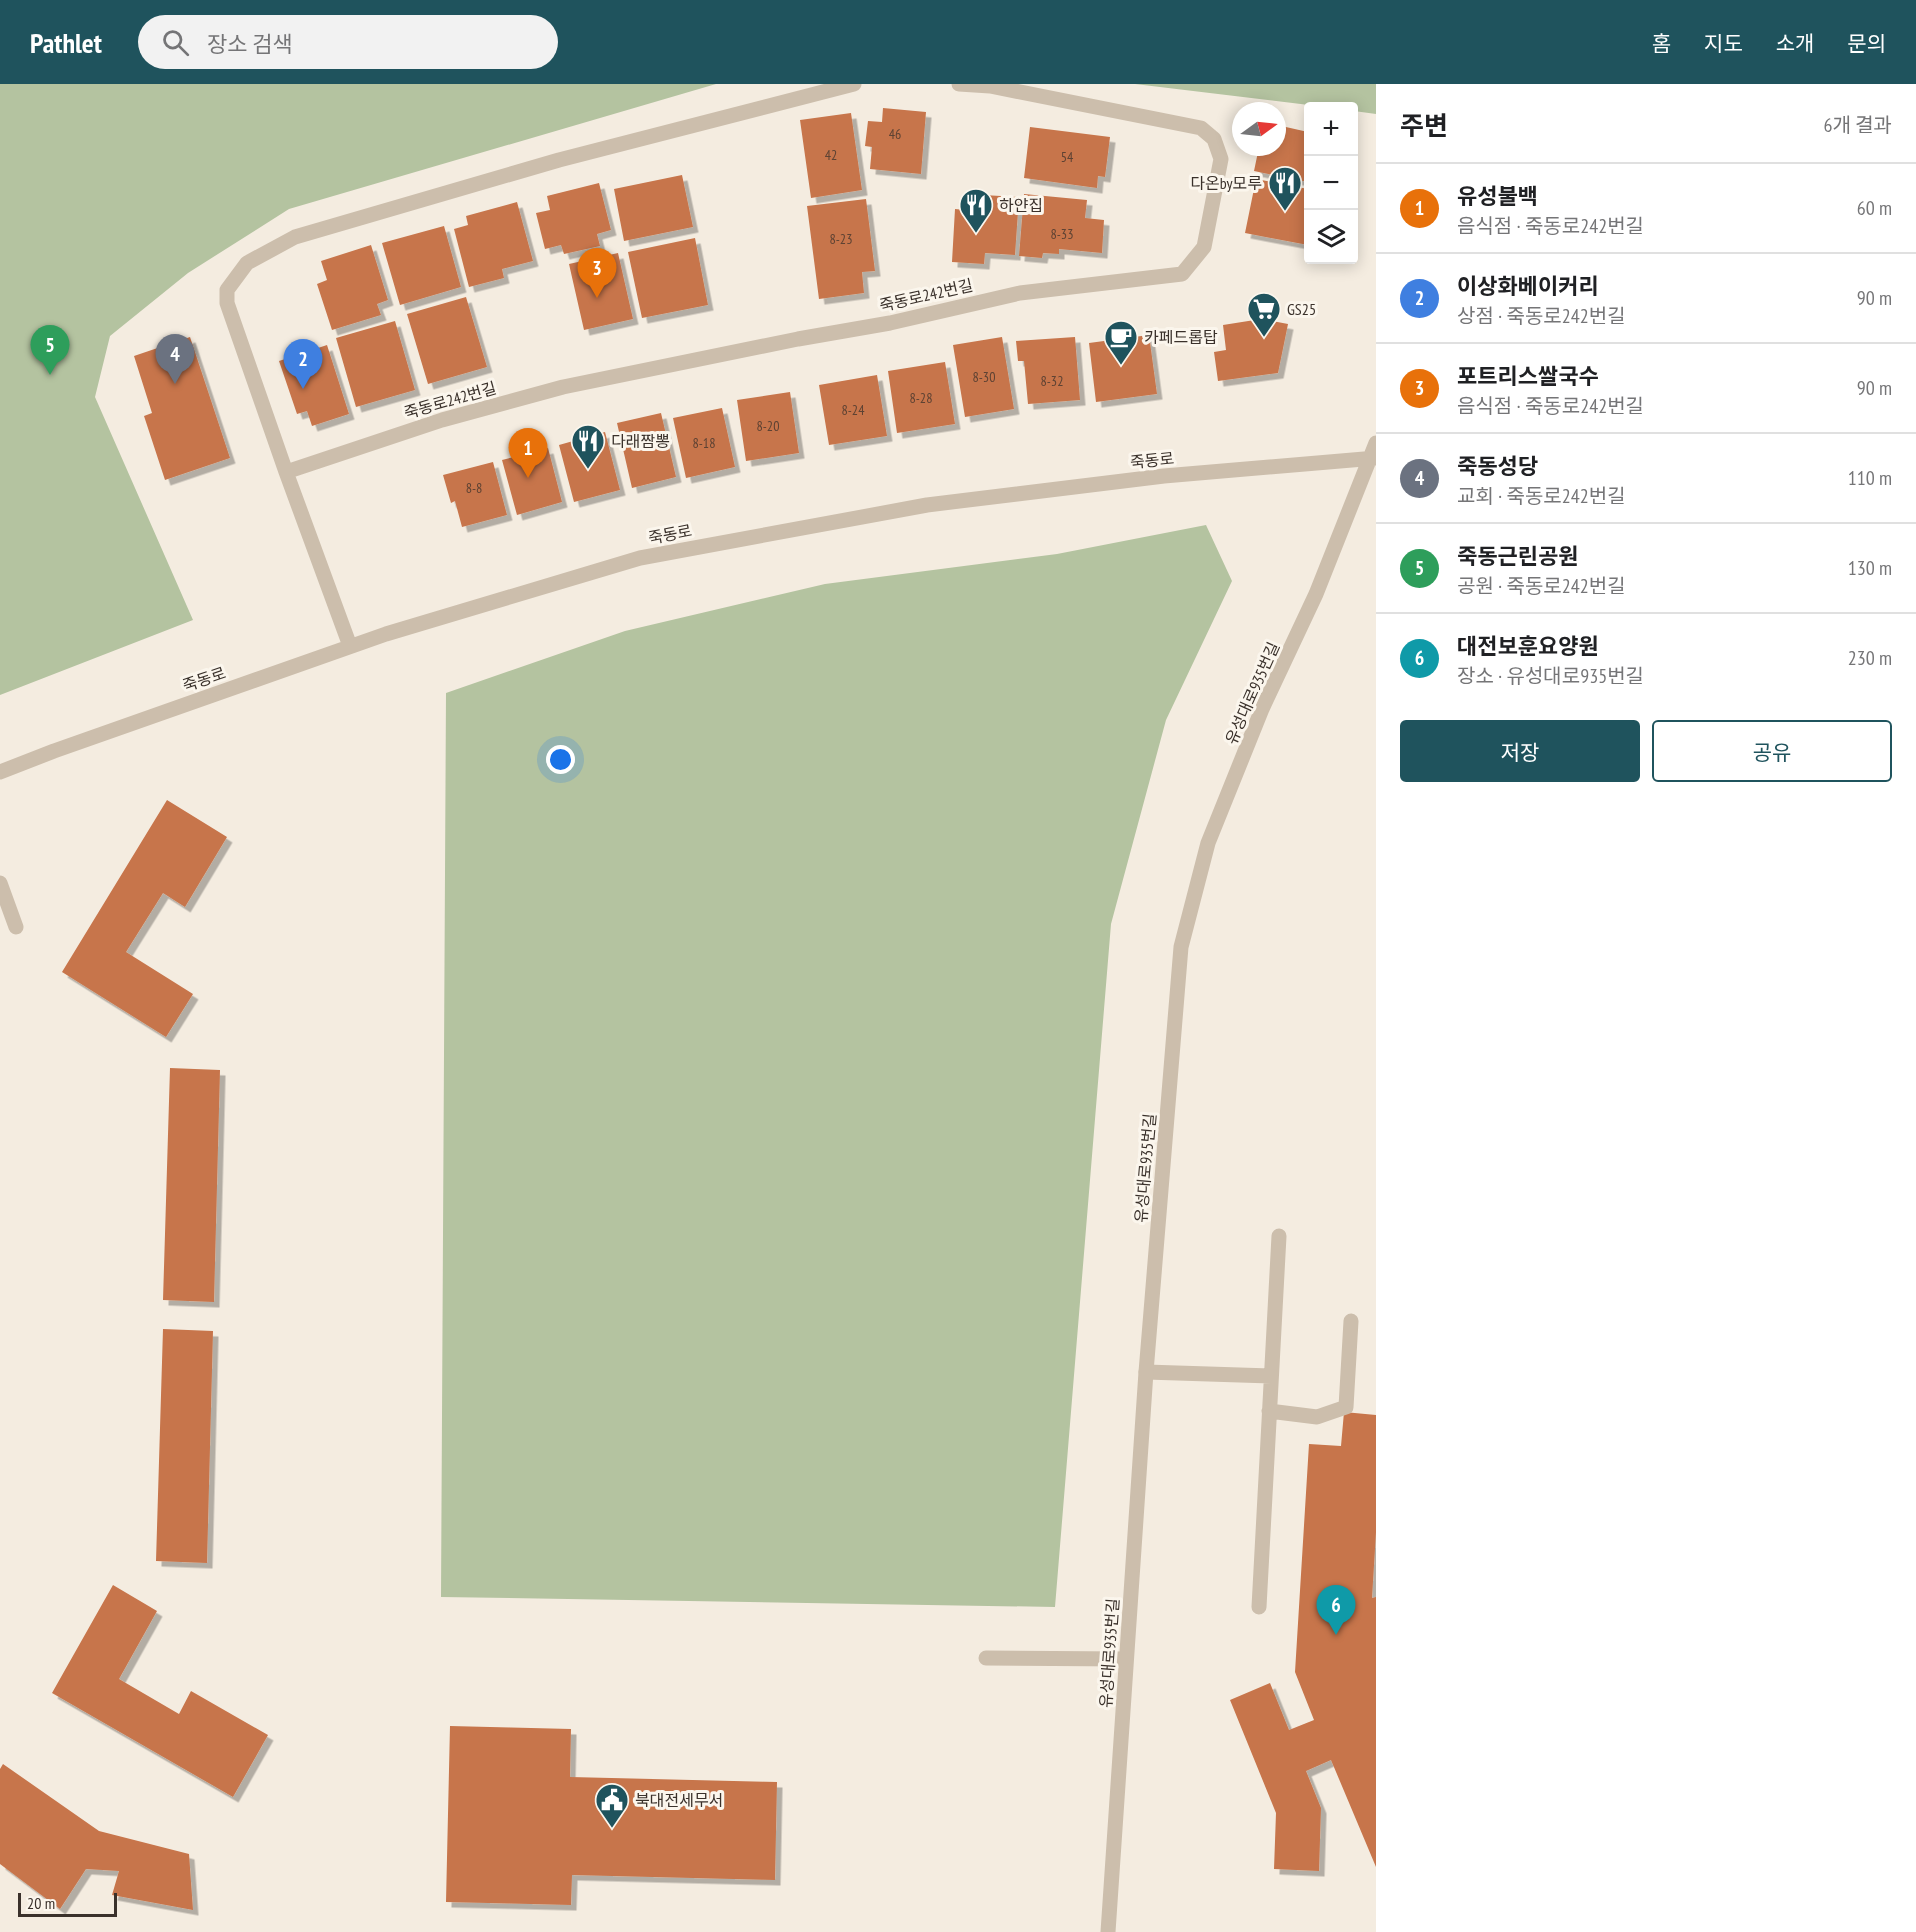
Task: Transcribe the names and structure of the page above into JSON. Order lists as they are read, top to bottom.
{
  "streets": {
    "street": ["죽동로242번길", "죽동로", "유성대로935번길"]
  },
  "crossings": [
    ["죽동로", "유성대로935번길"]
  ],
  "places": {
    "restaurant": ["다온by모루", "하얀집", "다래짬뽕"],
    "supermarket": ["GS25"],
    "cafe": ["카페드롭탑"],
    "public building": ["북대전세무서"]
  },
  "house_numbers": [
    "46",
    "42",
    "54",
    "8-33",
    "8-23",
    "8-30",
    "8-32",
    "8-28",
    "8-24",
    "8-20",
    "8-18",
    "8-8"
  ],
  "scale_bar": "20 m",
  "north": "right",
  "page": {
    "header": "Pathlet",
    "search": "장소 검색",
    "nav": [
      "홈",
      "지도",
      "소개",
      "문의"
    ],
    "heading": ["주변", "6개 결과"],
    "map_buttons": ["+", "−"],
    "list": [
      {
        "mark": "1",
        "name": "유성불백",
        "note": "음식점 · 죽동로242번길",
        "value": "60 m"
      },
      {
        "mark": "2",
        "name": "이상화베이커리",
        "note": "상점 · 죽동로242번길",
        "value": "90 m"
      },
      {
        "mark": "3",
        "name": "포트리스쌀국수",
        "note": "음식점 · 죽동로242번길",
        "value": "90 m"
      },
      {
        "mark": "4",
        "name": "죽동성당",
        "note": "교회 · 죽동로242번길",
        "value": "110 m"
      },
      {
        "mark": "5",
        "name": "죽동근린공원",
        "note": "공원 · 죽동로242번길",
        "value": "130 m"
      },
      {
        "mark": "6",
        "name": "대전보훈요양원",
        "note": "장소 · 유성대로935번길",
        "value": "230 m"
      }
    ],
    "pins": [
      "3",
      "5",
      "4",
      "2",
      "1",
      "6"
    ],
    "buttons": ["저장", "공유"],
    "scale": "20 m"
  }
}
